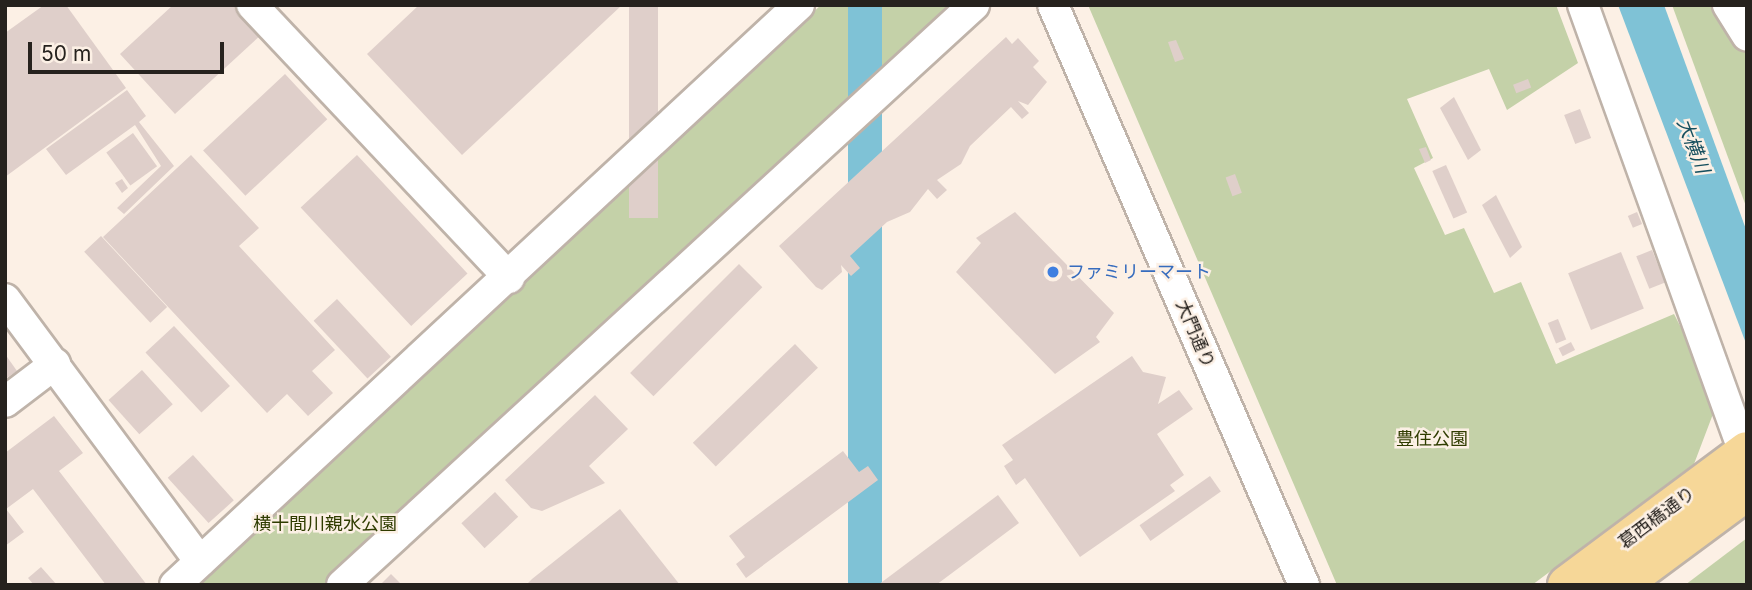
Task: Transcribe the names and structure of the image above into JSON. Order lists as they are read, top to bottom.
{
  "streets": {
    "main road": ["葛西橋通り"],
    "street": ["大門通り"]
  },
  "water": ["大横川"],
  "parks": ["豊住公園", "横十間川親水公園"],
  "places": ["ファミリーマート"],
  "scale_bar": "50 m"
}
